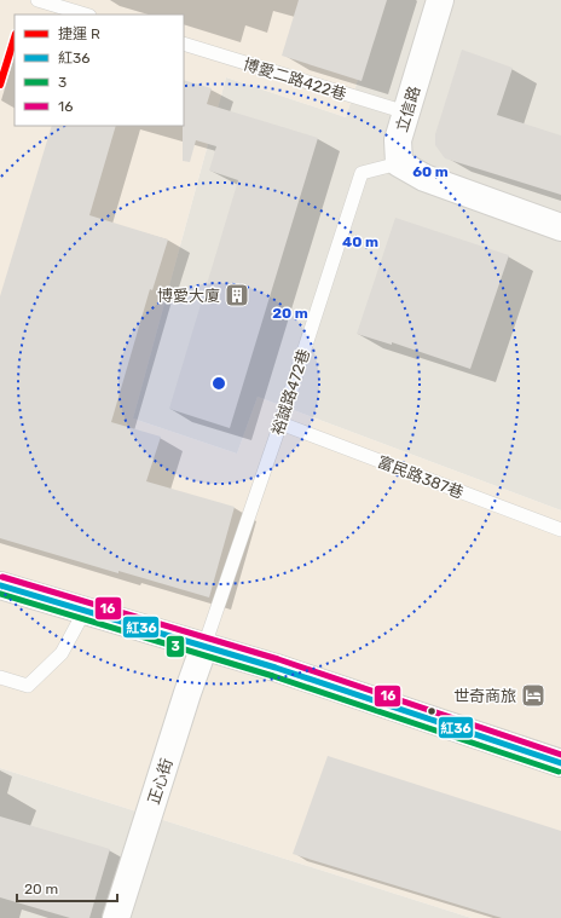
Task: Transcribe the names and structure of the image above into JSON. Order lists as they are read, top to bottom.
{
  "streets": {
    "street": ["立信路", "正心街"],
    "lane": ["博愛二路422巷", "裕誠路472巷", "富民路387巷"]
  },
  "crossings": [
    ["博愛二路422巷", "立信路"],
    ["立信路", "裕誠路472巷"],
    ["裕誠路472巷", "富民路387巷"],
    ["裕誠路472巷", "正心街"]
  ],
  "places": {
    "building": ["博愛大廈"],
    "hotel": ["世奇商旅"]
  },
  "lines": [
    "metro line R",
    "transit line 16",
    "transit line 紅36",
    "transit line 3"
  ],
  "legend": [
    "捷運 R",
    "紅36",
    "3",
    "16"
  ],
  "scale_bar": "20 m",
  "rings": ["60 m", "40 m", "20 m"]
}
